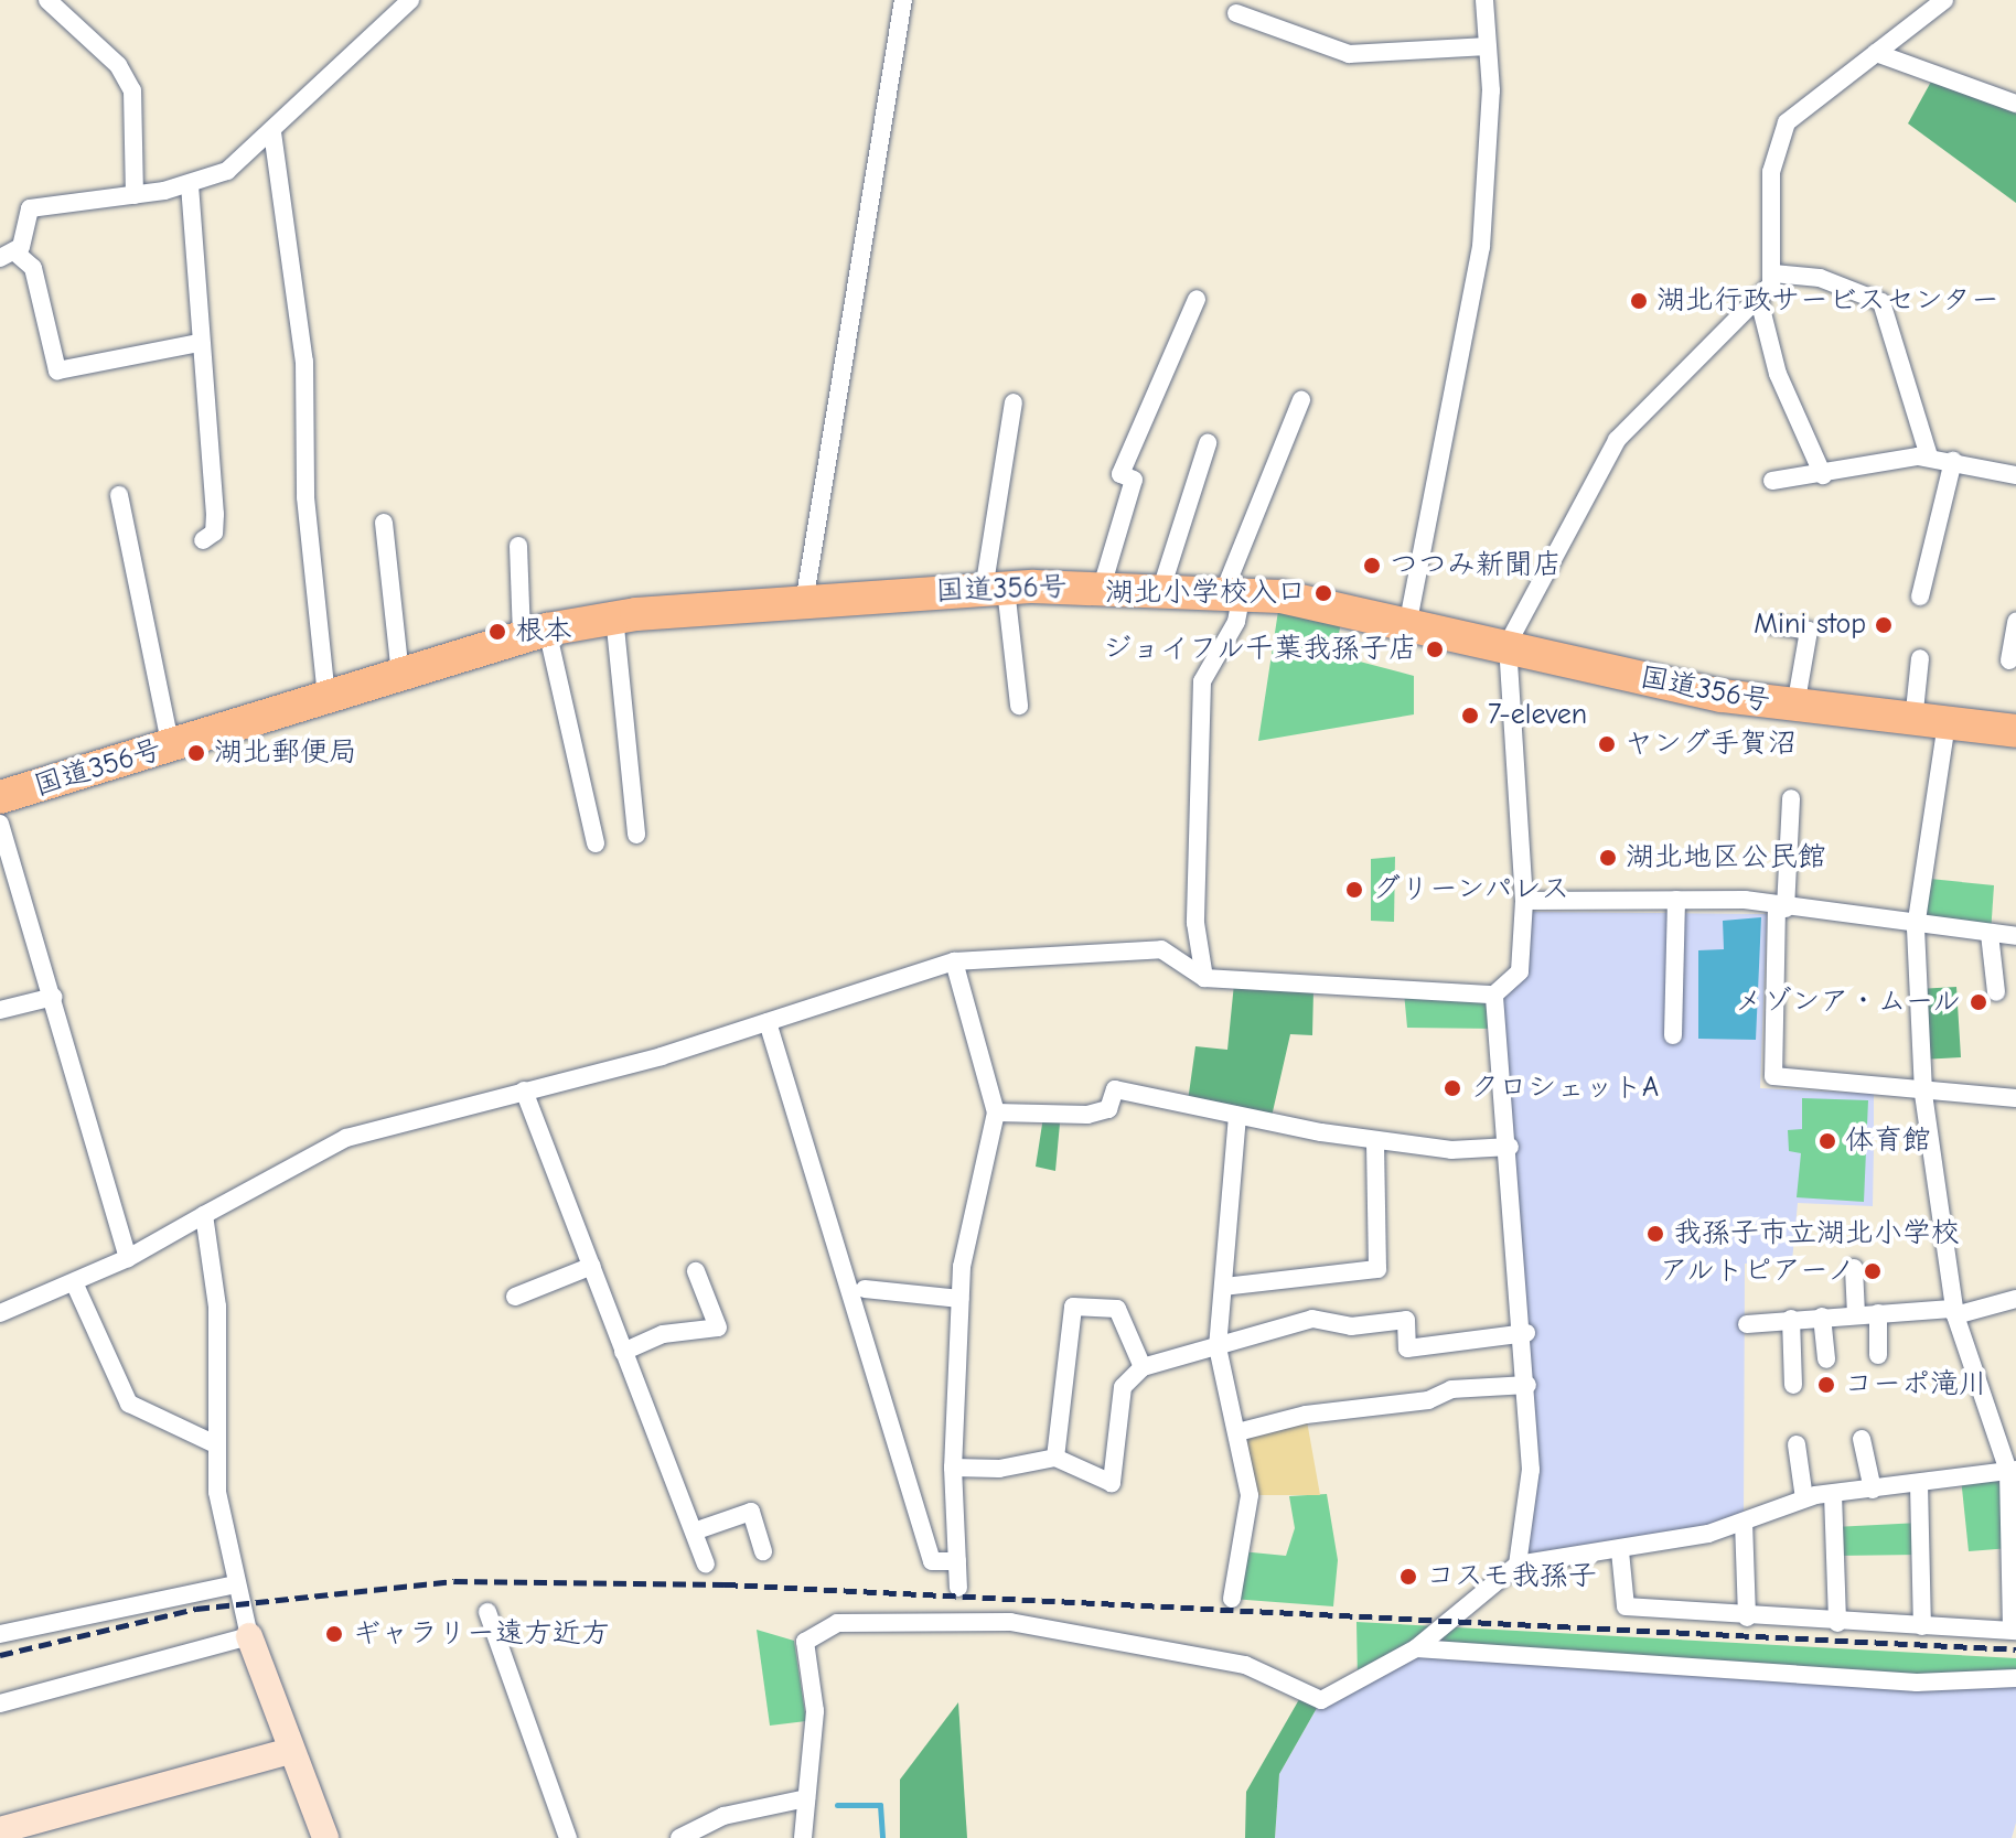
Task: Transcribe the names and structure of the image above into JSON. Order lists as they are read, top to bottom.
{
  "streets": {
    "highway": ["国道356号"]
  },
  "places": [
    "湖北行政サービスセンター",
    "つつみ新聞店",
    "湖北小学校入口",
    "Mini stop",
    "根本",
    "ジョイフル千葉我孫子店",
    "7-eleven",
    "ヤング手賀沼",
    "湖北郵便局",
    "湖北地区公民館",
    "グリーンパレス",
    "メゾンア・ムール",
    "クロシェットA",
    "体育館",
    "我孫子市立湖北小学校",
    "アルトピアーノ",
    "コーポ滝川",
    "コスモ我孫子",
    "ギャラリー遠方近方"
  ]
}
